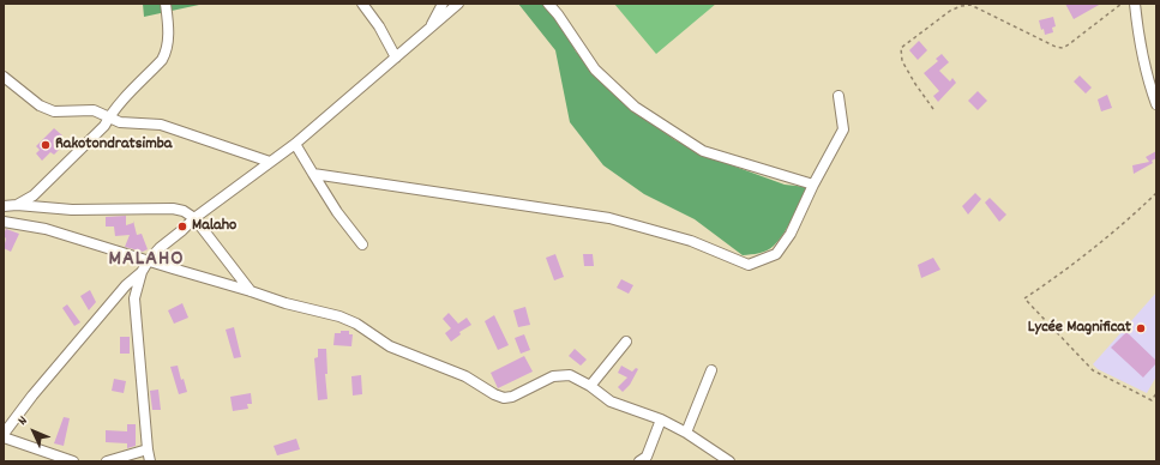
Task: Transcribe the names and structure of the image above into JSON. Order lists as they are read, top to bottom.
{
  "districts": ["MALAHO"],
  "places": ["Rakotondratsimba", "Malaho", "Lycée Magnificat"],
  "north": "top left"
}
